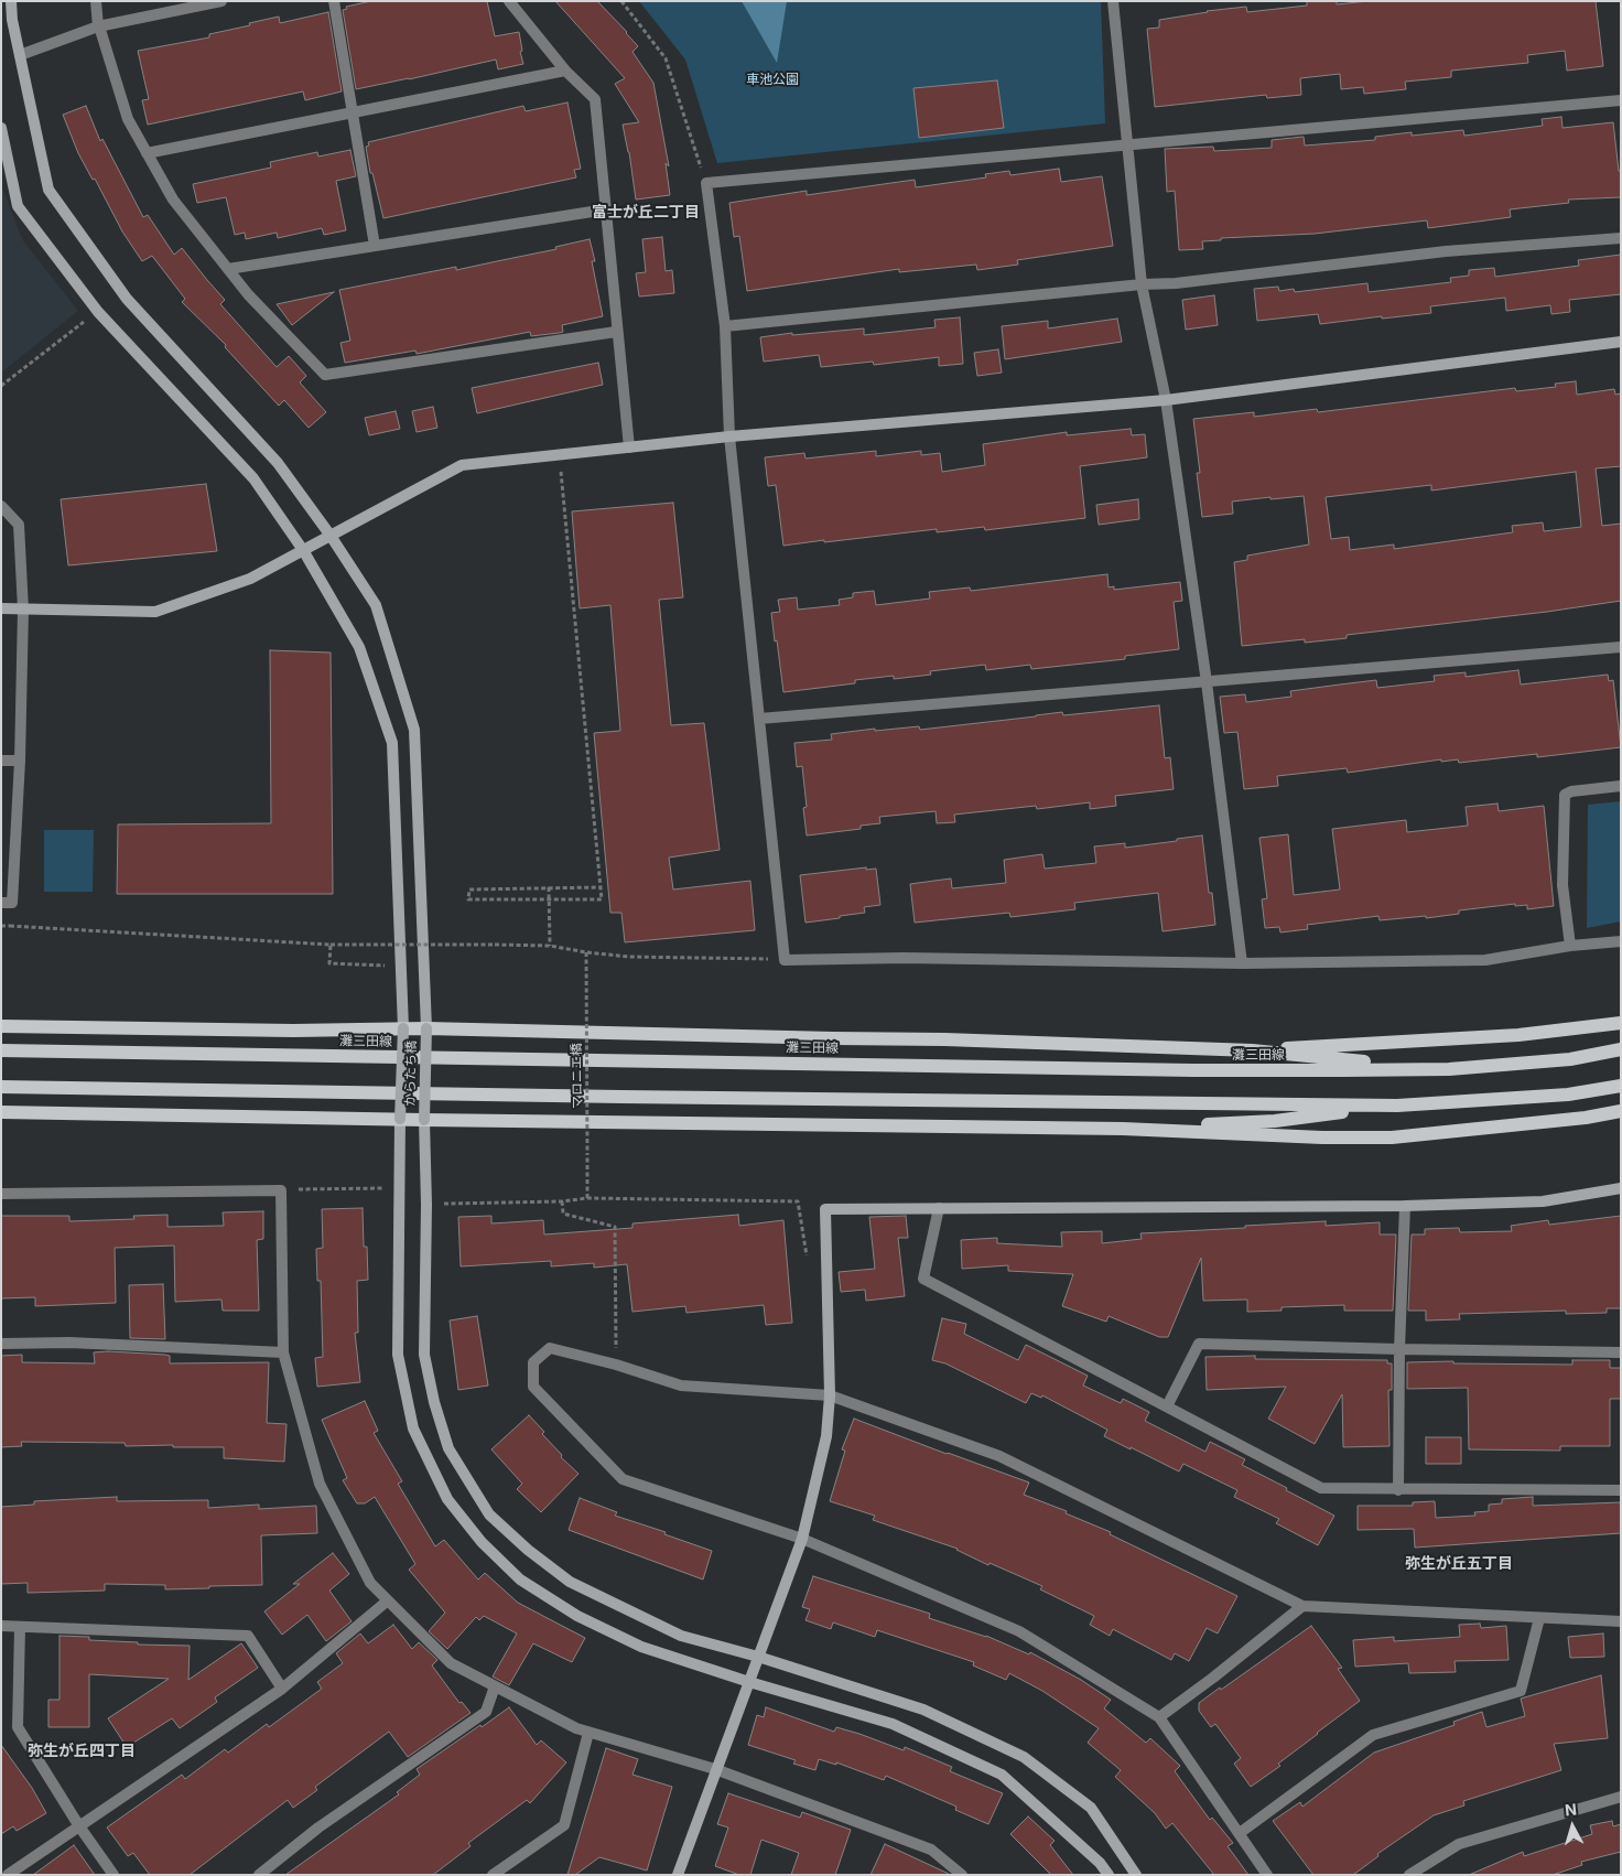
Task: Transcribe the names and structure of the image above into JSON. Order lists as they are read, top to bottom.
{
  "streets": {
    "main road": ["灘三田線"],
    "street": ["からたち橋"],
    "path": ["マロニエ橋"]
  },
  "districts": ["富士が丘二丁目", "弥生が丘五丁目", "弥生が丘四丁目"],
  "parks": ["車池公園"],
  "north": "top"
}
